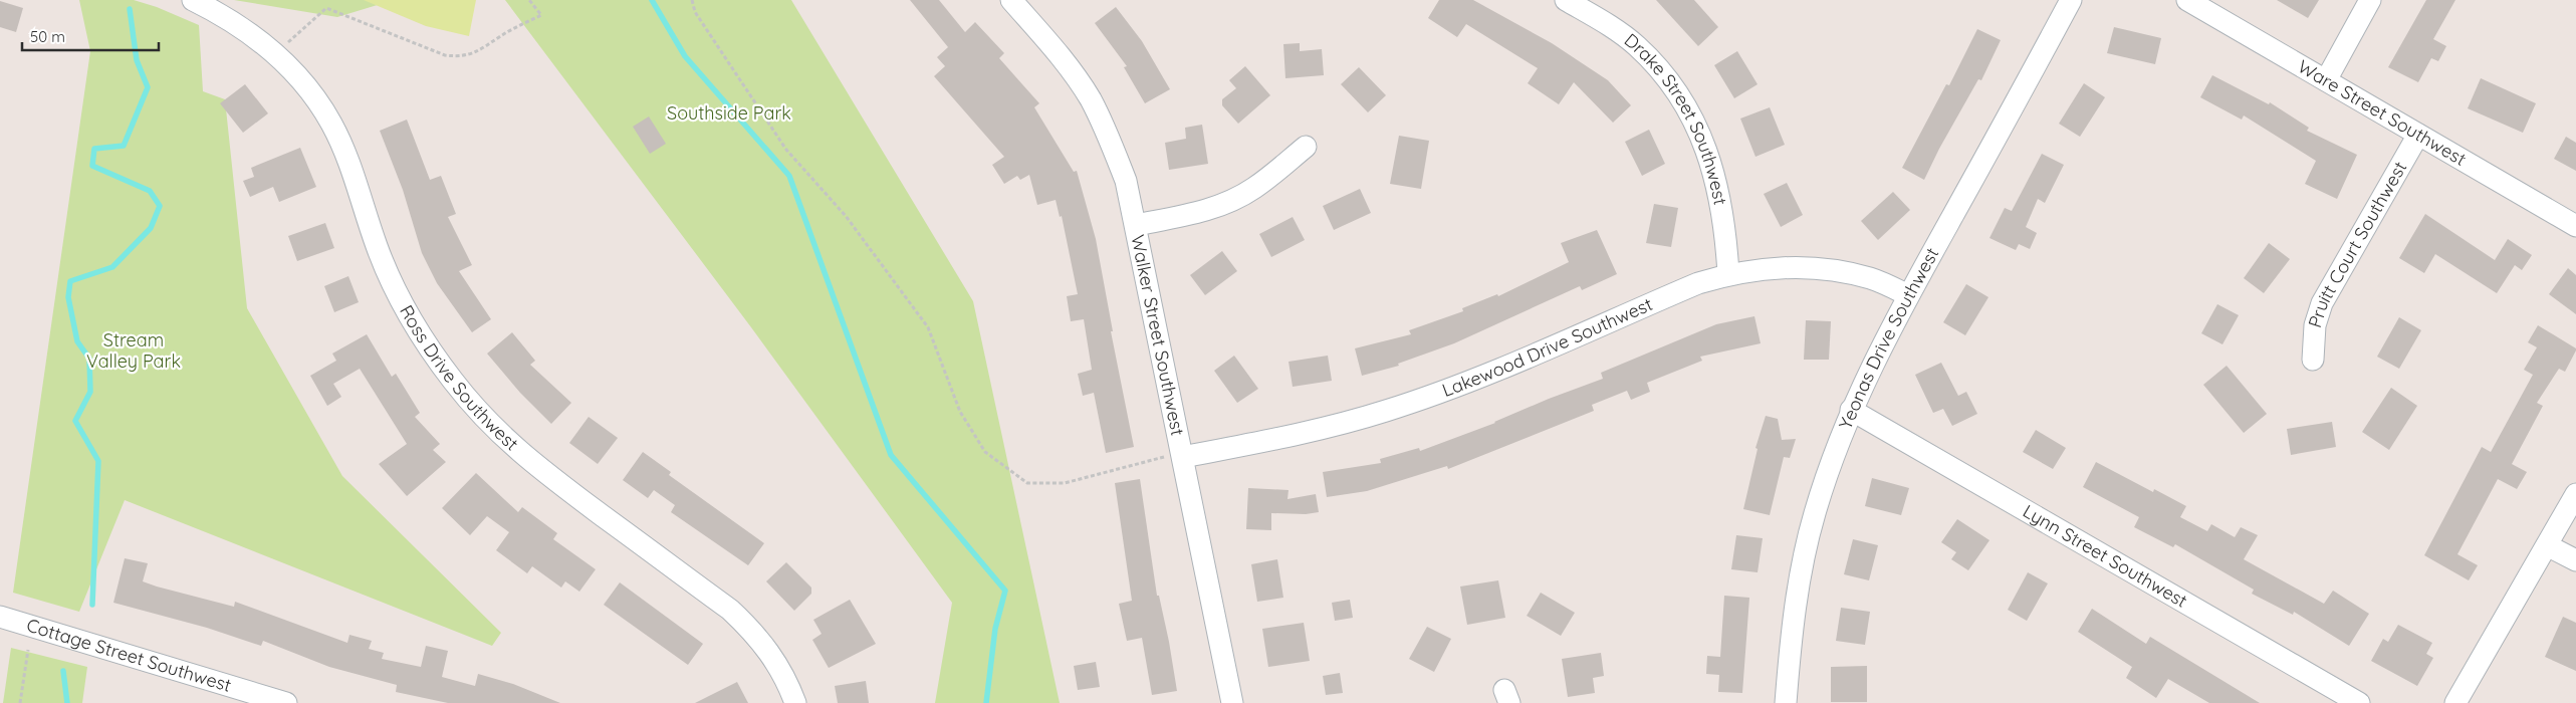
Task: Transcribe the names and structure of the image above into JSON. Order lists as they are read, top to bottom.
{
  "streets": {
    "street": [
      "Ware Street Southwest",
      "Drake Street Southwest",
      "Pruitt Court Southwest",
      "Walker Street Southwest",
      "Yeonas Drive Southwest",
      "Lakewood Drive Southwest",
      "Ross Drive Southwest",
      "Lynn Street Southwest",
      "Cottage Street Southwest"
    ]
  },
  "crossings": [
    ["Ware Street Southwest", "Pruitt Court Southwest"],
    ["Drake Street Southwest", "Lakewood Drive Southwest"],
    ["Walker Street Southwest", "Lakewood Drive Southwest"],
    ["Yeonas Drive Southwest", "Lakewood Drive Southwest"],
    ["Yeonas Drive Southwest", "Lynn Street Southwest"]
  ],
  "parks": ["Southside Park", "Stream Valley Park"],
  "scale_bar": "50 m"
}
